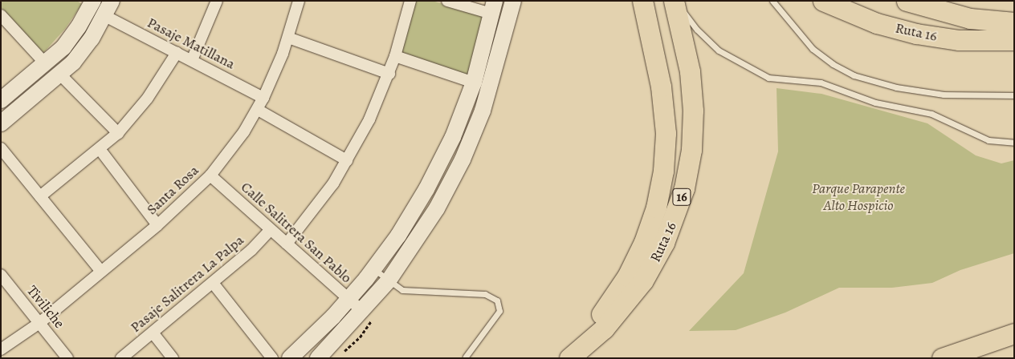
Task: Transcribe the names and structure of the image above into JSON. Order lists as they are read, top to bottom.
{
  "streets": {
    "highway": ["Ruta 16", "16"],
    "street": [
      "Pasaje Matillana",
      "Santa Rosa",
      "Calle Salitrera San Pablo",
      "Pasaje Salitrera La Palpa",
      "Tiviliche"
    ]
  },
  "crossings": [
    ["Pasaje Matillana", "Santa Rosa"],
    ["Santa Rosa", "Calle Salitrera San Pablo"],
    ["Santa Rosa", "Tiviliche"],
    ["Calle Salitrera San Pablo", "Pasaje Salitrera La Palpa"]
  ],
  "parks": ["Parque Parapente Alto Hospicio"]
}
